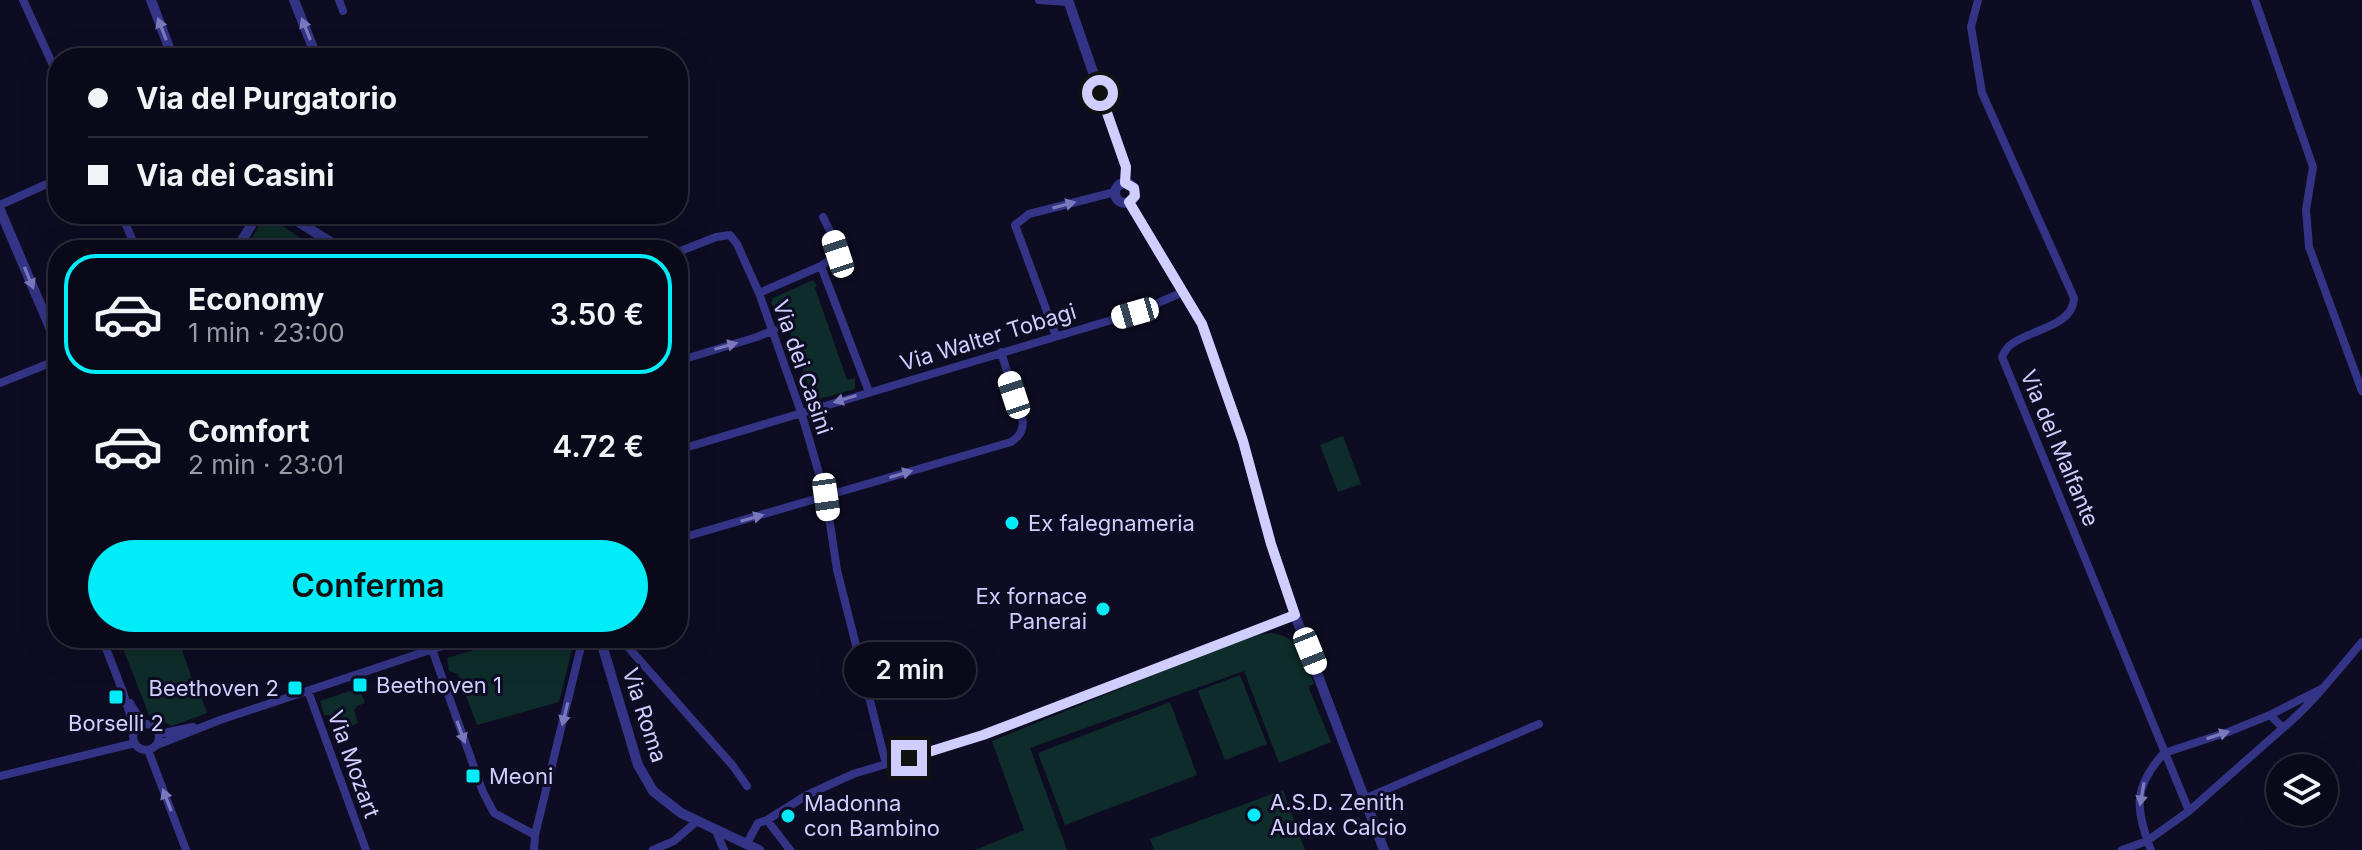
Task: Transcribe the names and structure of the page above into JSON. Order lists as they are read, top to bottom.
{
  "streets": {
    "street": [
      "Via Walter Tobagi",
      "Via dei Casini",
      "Via del Malfante",
      "Via Roma",
      "Via Mozart"
    ]
  },
  "crossings": [
    ["Via Walter Tobagi", "Via dei Casini"]
  ],
  "places": {
    "other": [
      "Ex falegnameria",
      "Ex fornace Panerai",
      "A.S.D. Zenith Audax Calcio",
      "Madonna con Bambino"
    ],
    "transit": [
      "Beethoven 1",
      "Beethoven 2",
      "Borselli 2",
      "Meoni"
    ]
  },
  "page": {
    "banner": ["Via del Purgatorio", "Via dei Casini"],
    "list": [
      {
        "name": "Economy",
        "note": "1 min · 23:00",
        "value": "3.50 €"
      },
      {
        "name": "Comfort",
        "note": "2 min · 23:01",
        "value": "4.72 €"
      }
    ],
    "buttons": "Conferma",
    "bubble": "2 min"
  }
}
